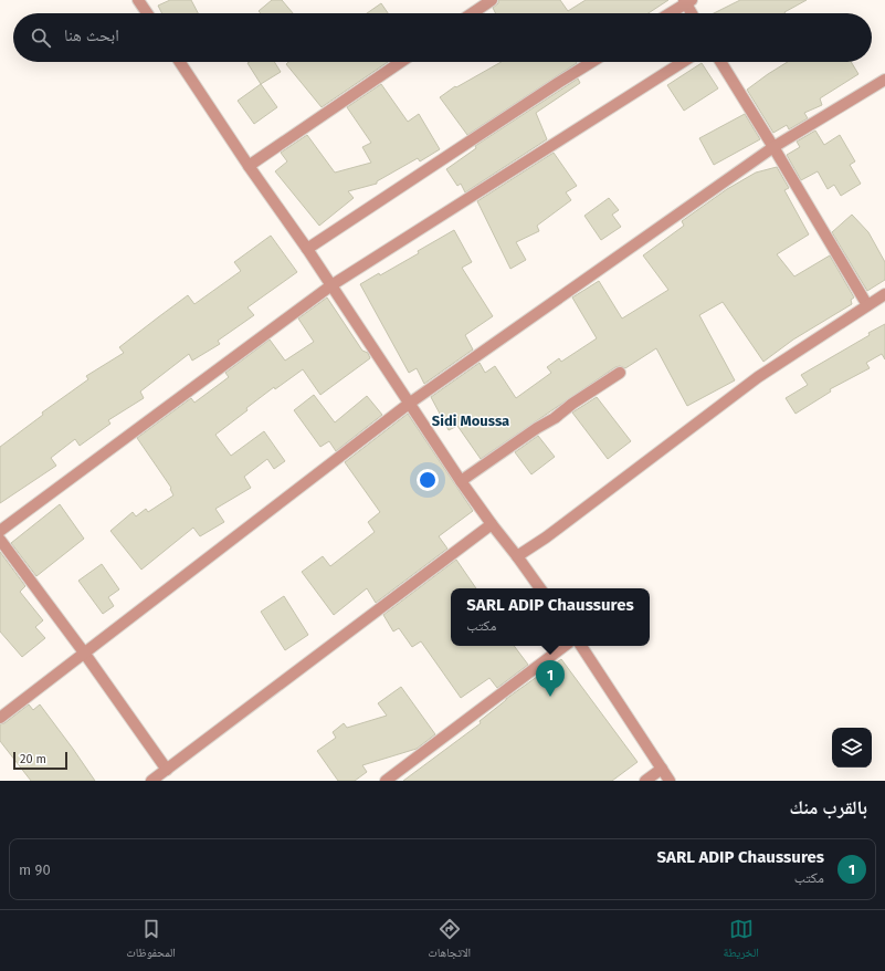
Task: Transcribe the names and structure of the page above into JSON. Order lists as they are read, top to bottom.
{
  "districts": ["Sidi Moussa"],
  "scale_bar": "20 m",
  "page": {
    "search": "ابحث هنا",
    "popup": ["SARL ADIP Chaussures", "مكتب"],
    "pins": "1",
    "scale": "20 m",
    "heading": "بالقرب منك",
    "list": [
      {
        "mark": "1",
        "name": "SARL ADIP Chaussures",
        "note": "مكتب",
        "value": "90 m"
      }
    ],
    "nav": ["الخريطة", "الاتجاهات", "المحفوظات"]
  }
}
